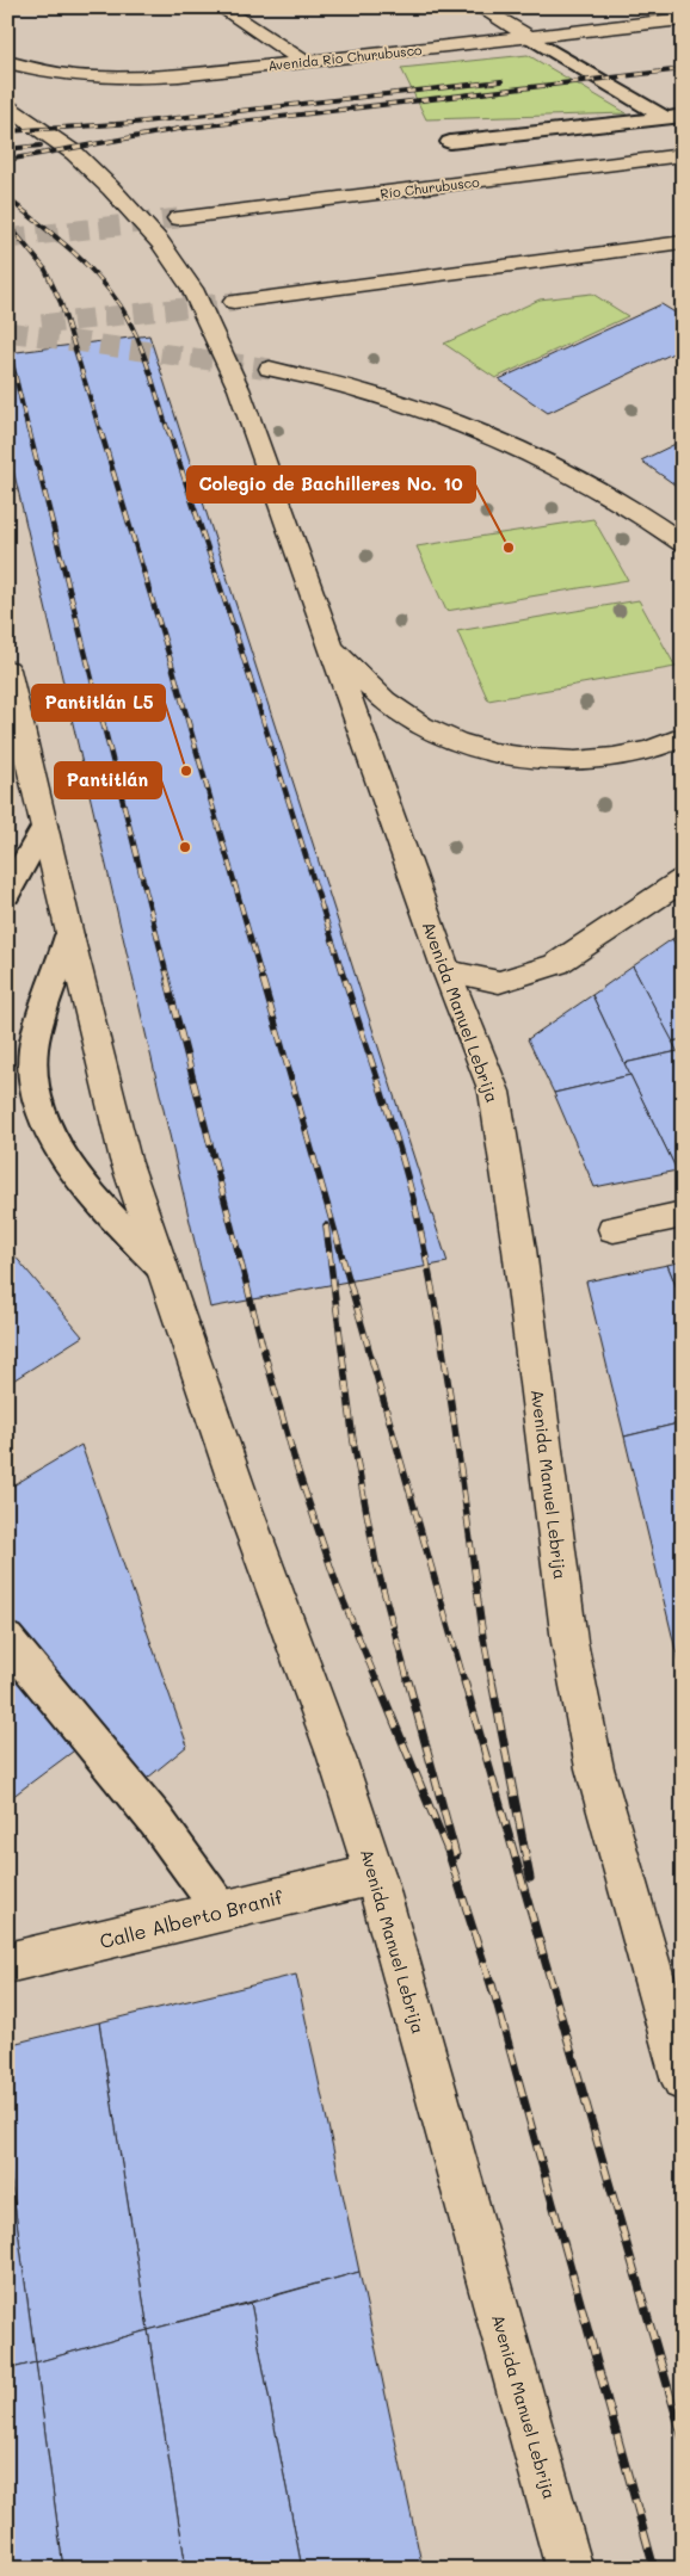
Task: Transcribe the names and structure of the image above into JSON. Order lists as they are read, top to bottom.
{
  "streets": {
    "main road": [
      "Avenida Río Churubusco",
      "Río Churubusco",
      "Avenida Manuel Lebrija",
      "Calle Alberto Branif"
    ]
  },
  "crossings": [
    ["Avenida Manuel Lebrija", "Calle Alberto Branif"]
  ],
  "places": ["Colegio de Bachilleres No. 10", "Pantitlán L5", "Pantitlán"]
}
